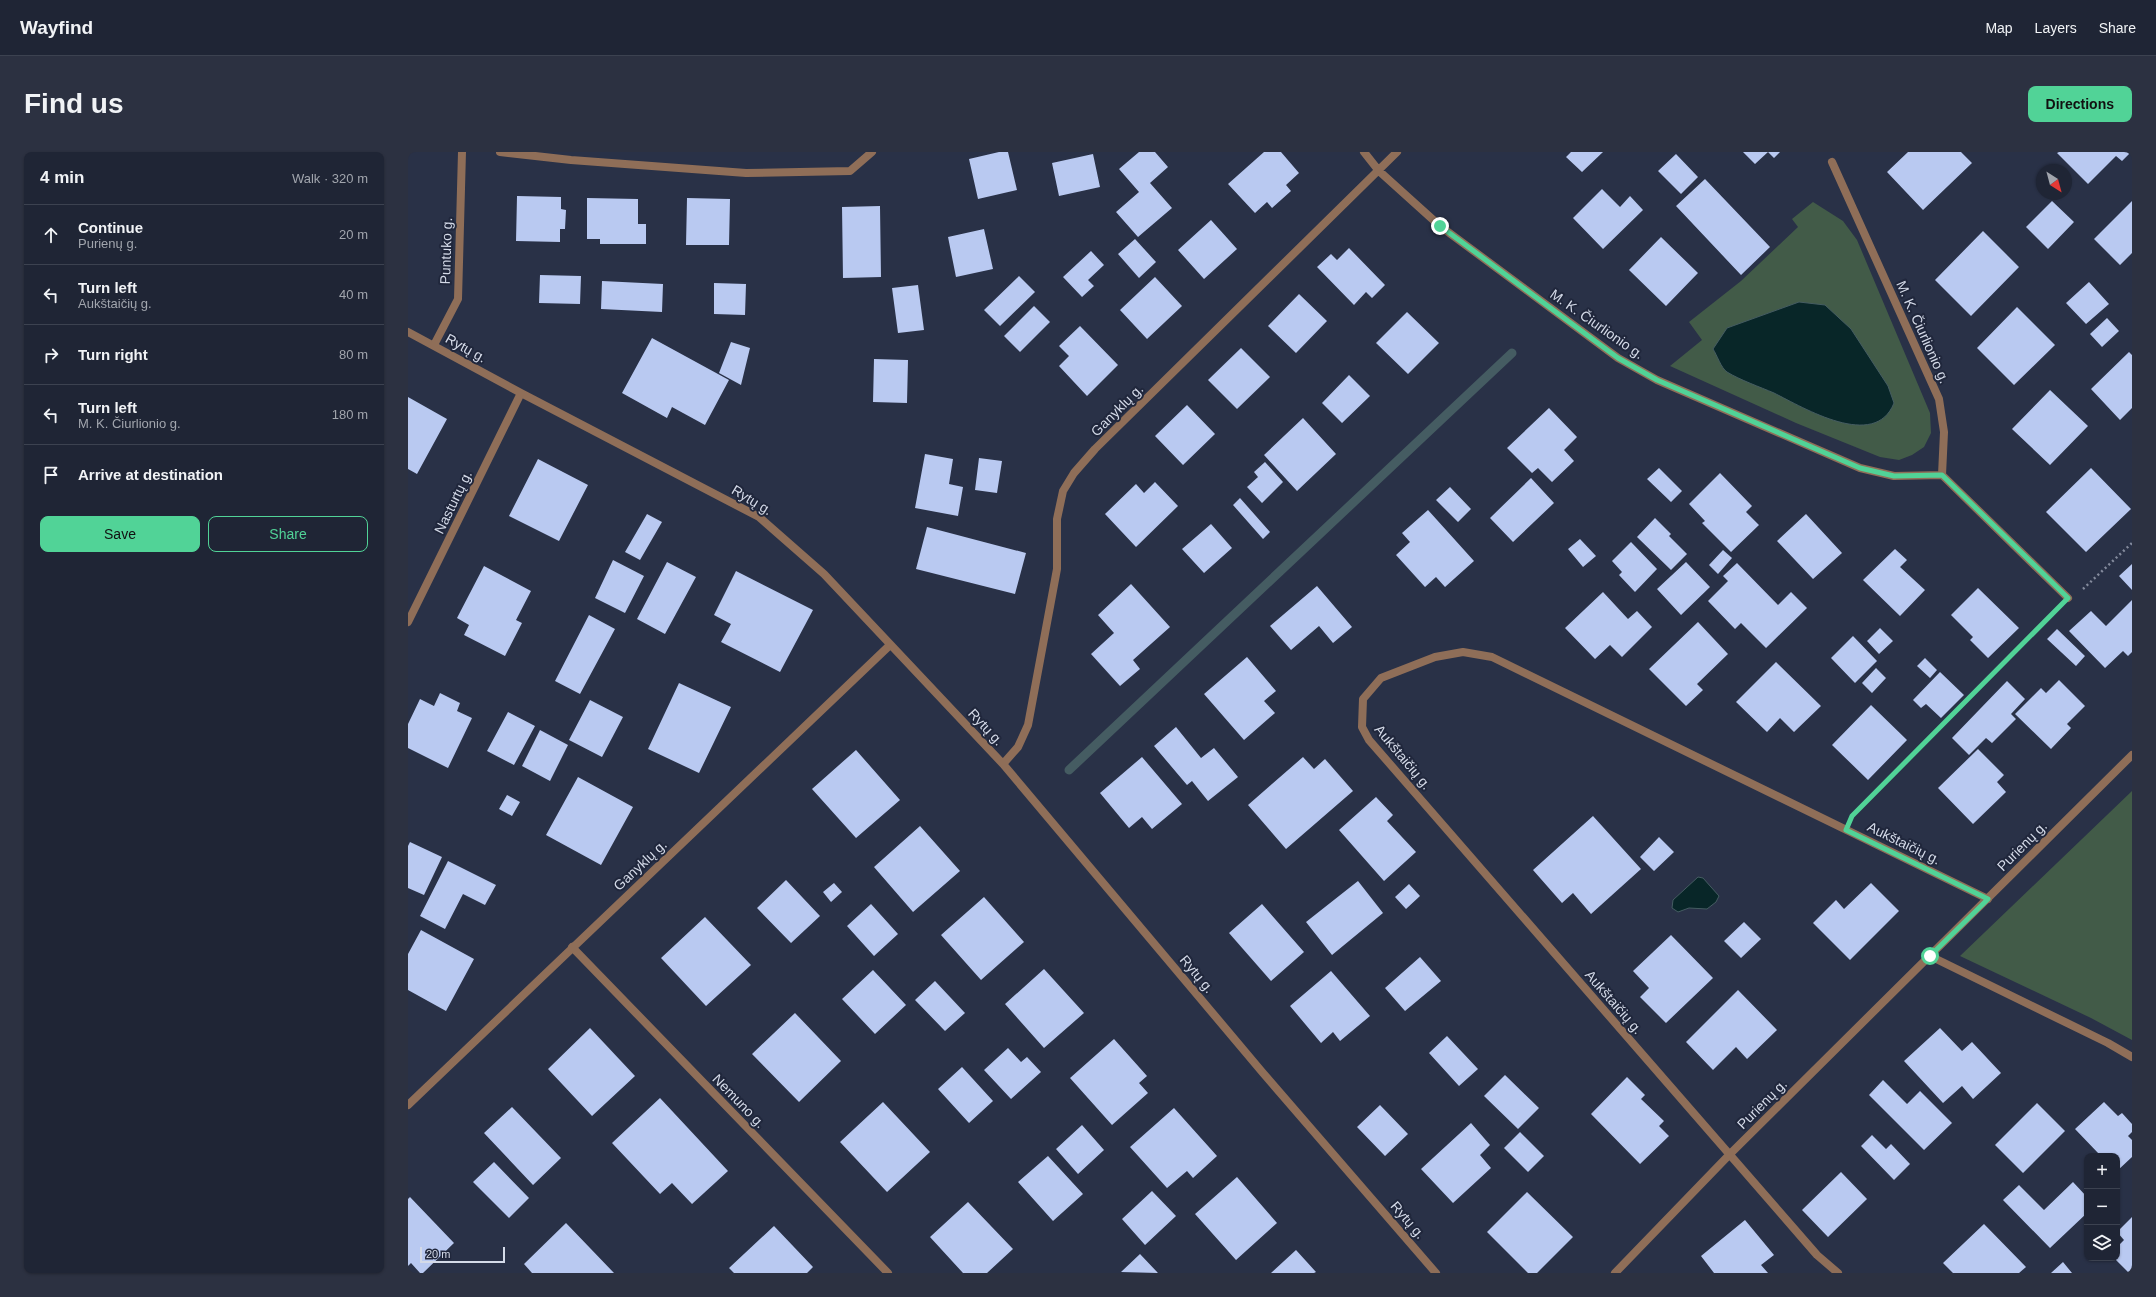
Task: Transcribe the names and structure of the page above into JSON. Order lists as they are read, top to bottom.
{
  "streets": {
    "street": [
      "Puntuko g.",
      "M. K. Čiurlionio g.",
      "Rytų g.",
      "Ganyklų g.",
      "Nasturtų g.",
      "Aukštaičių g.",
      "Purienų g.",
      "Nemuno g."
    ]
  },
  "crossings": [
    ["Puntuko g.", "Rytų g."],
    ["M. K. Čiurlionio g.", "Ganyklų g."],
    ["Rytų g.", "Ganyklų g."],
    ["Rytų g.", "Nasturtų g."],
    ["Ganyklų g.", "Nemuno g."],
    ["Aukštaičių g.", "Purienų g."]
  ],
  "scale_bar": "20 m",
  "north": "bottom right",
  "page": {
    "header": "Wayfind",
    "nav": ["Map", "Layers", "Share"],
    "buttons": [
      "Directions",
      ["Save", "Share"]
    ],
    "title": "Find us",
    "heading": ["4 min", "Walk · 320 m"],
    "list": [
      ["Continue", "Purienų g.", "20 m"],
      ["Turn left", "Aukštaičių g.", "40 m"],
      ["Turn right", "80 m"],
      ["Turn left", "M. K. Čiurlionio g.", "180 m"],
      "Arrive at destination"
    ],
    "map_buttons": ["+", "−"],
    "scale": "20 m"
  }
}
